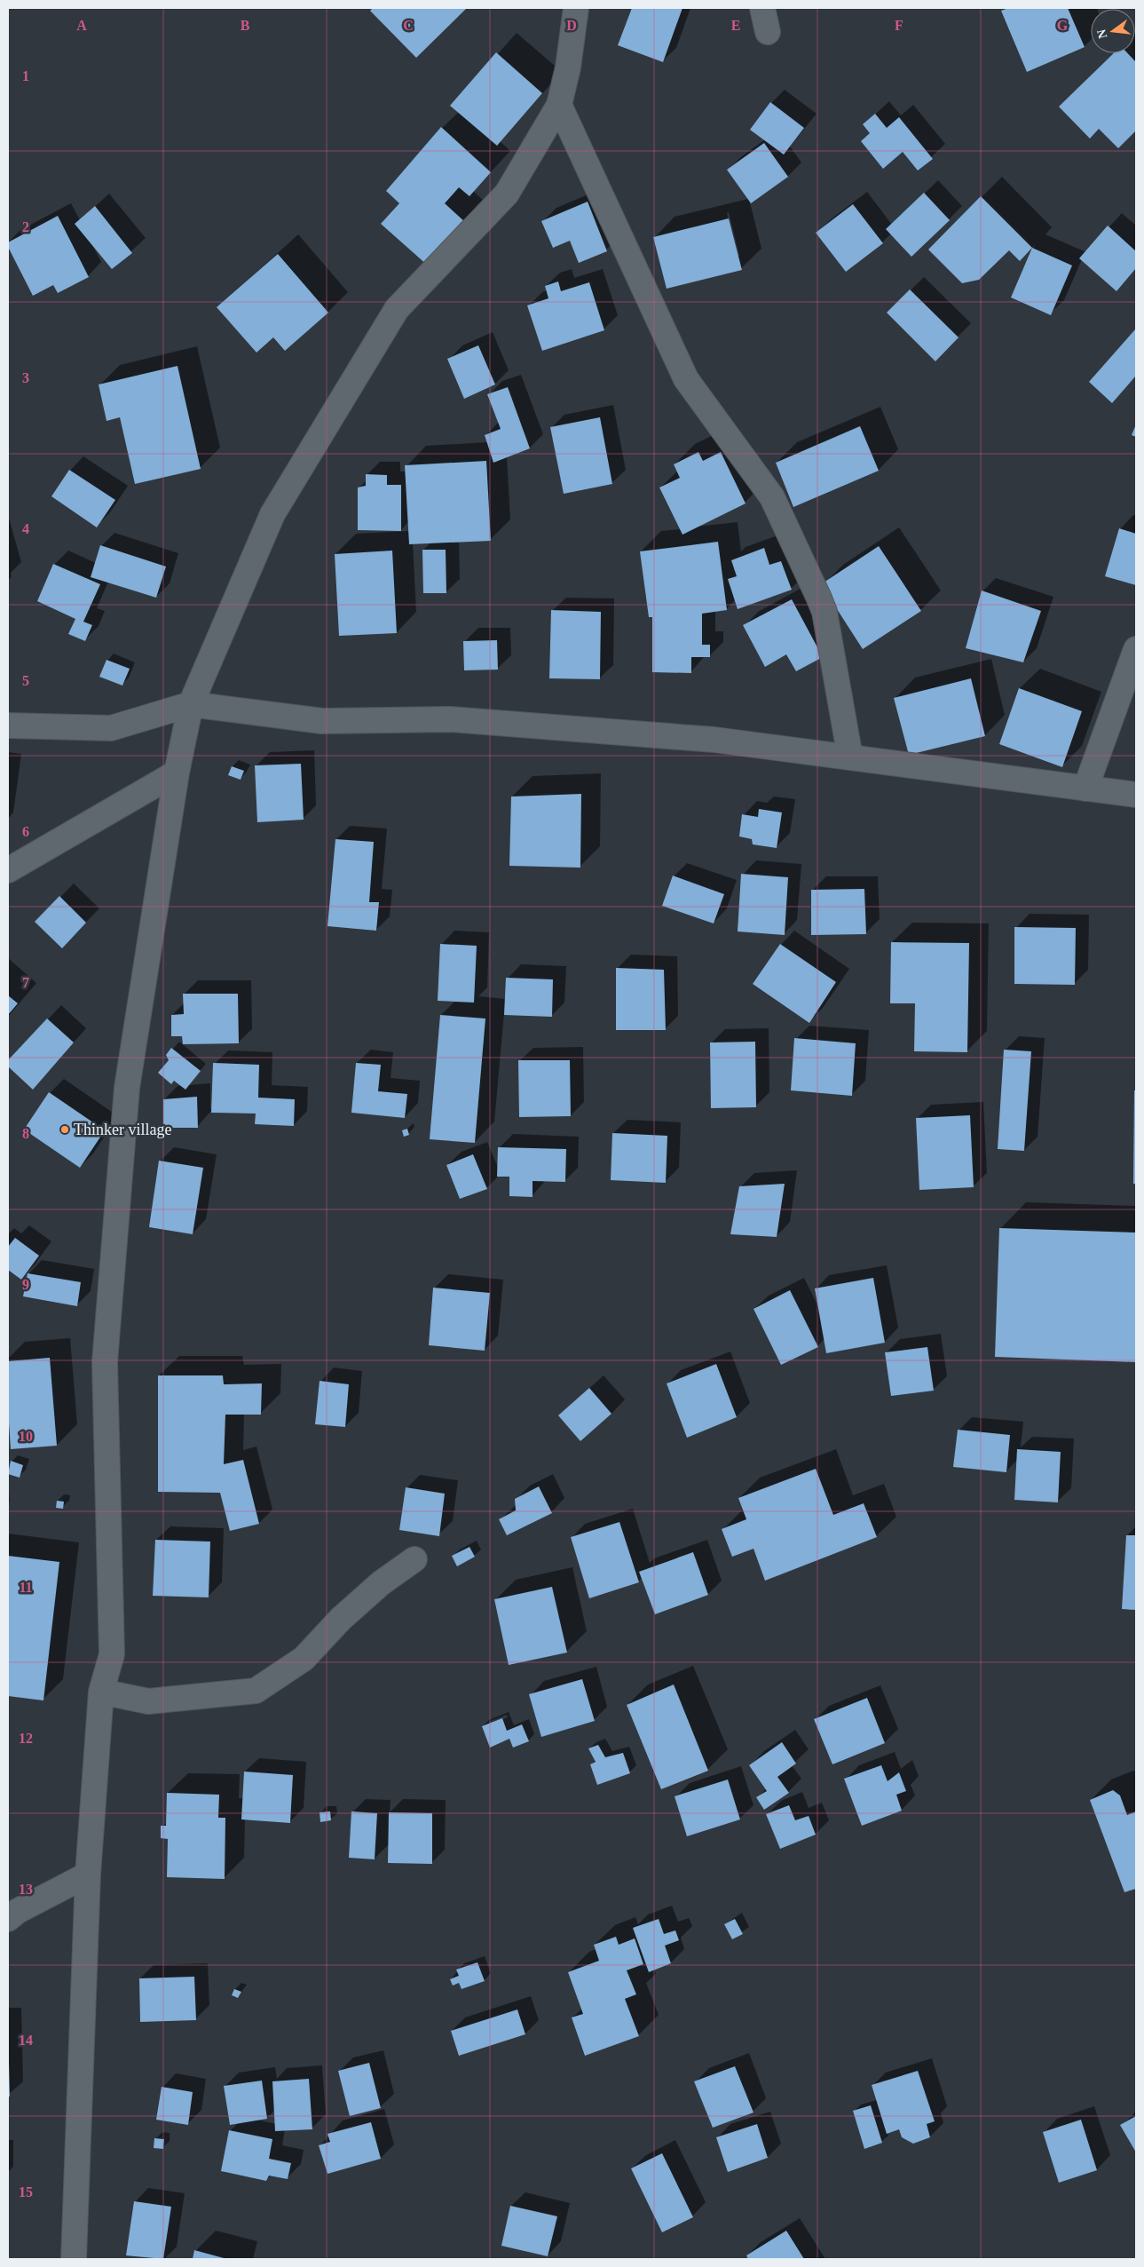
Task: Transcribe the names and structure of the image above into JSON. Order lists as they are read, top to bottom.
{
  "places": ["Thinker village"],
  "north": "left",
  "grid": {
    "columns": [
      "A",
      "B",
      "C",
      "D",
      "E",
      "F",
      "G"
    ],
    "rows": [
      "1",
      "2",
      "3",
      "4",
      "5",
      "6",
      "7",
      "8",
      "9",
      "10",
      "11",
      "12",
      "13",
      "14",
      "15"
    ]
  }
}
